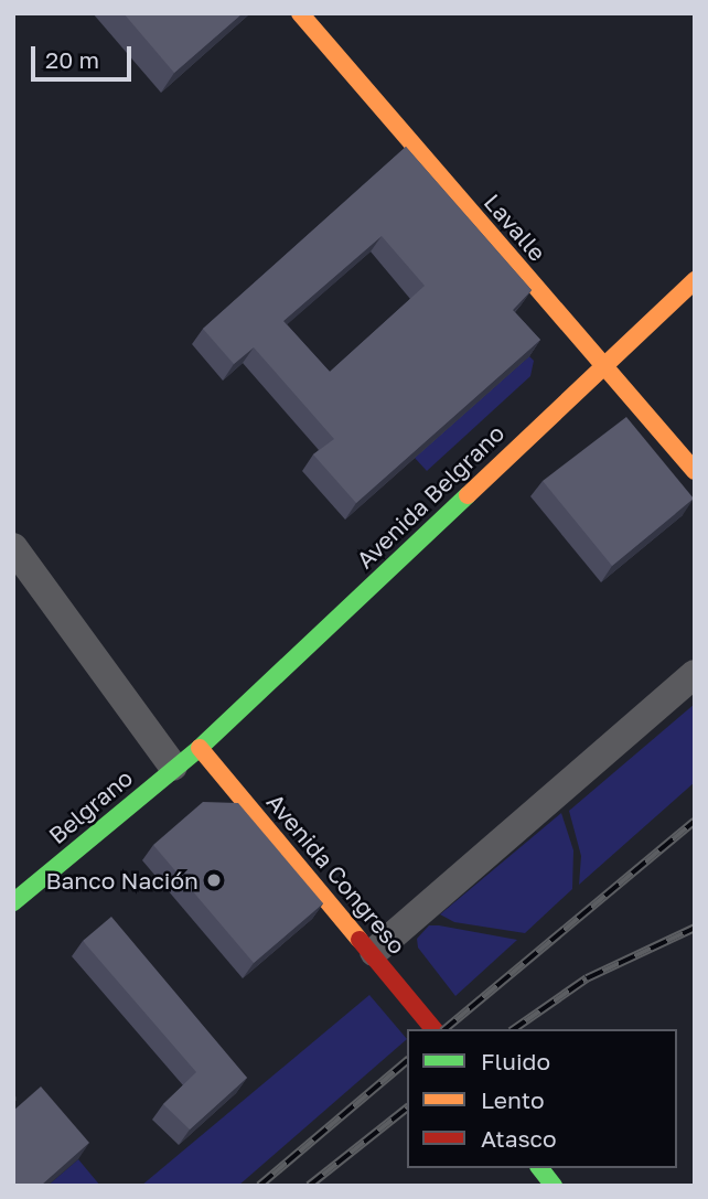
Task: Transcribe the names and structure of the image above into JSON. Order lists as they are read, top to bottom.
{
  "streets": {
    "street": [
      "Lavalle",
      "Avenida Belgrano",
      "Belgrano",
      "Avenida Congreso"
    ]
  },
  "crossings": [
    ["Lavalle", "Avenida Belgrano"],
    ["Avenida Belgrano", "Belgrano"],
    ["Avenida Belgrano", "Avenida Congreso"],
    ["Belgrano", "Avenida Congreso"]
  ],
  "places": ["Banco Nación"],
  "legend": ["Fluido", "Lento", "Atasco"],
  "scale_bar": "20 m"
}
